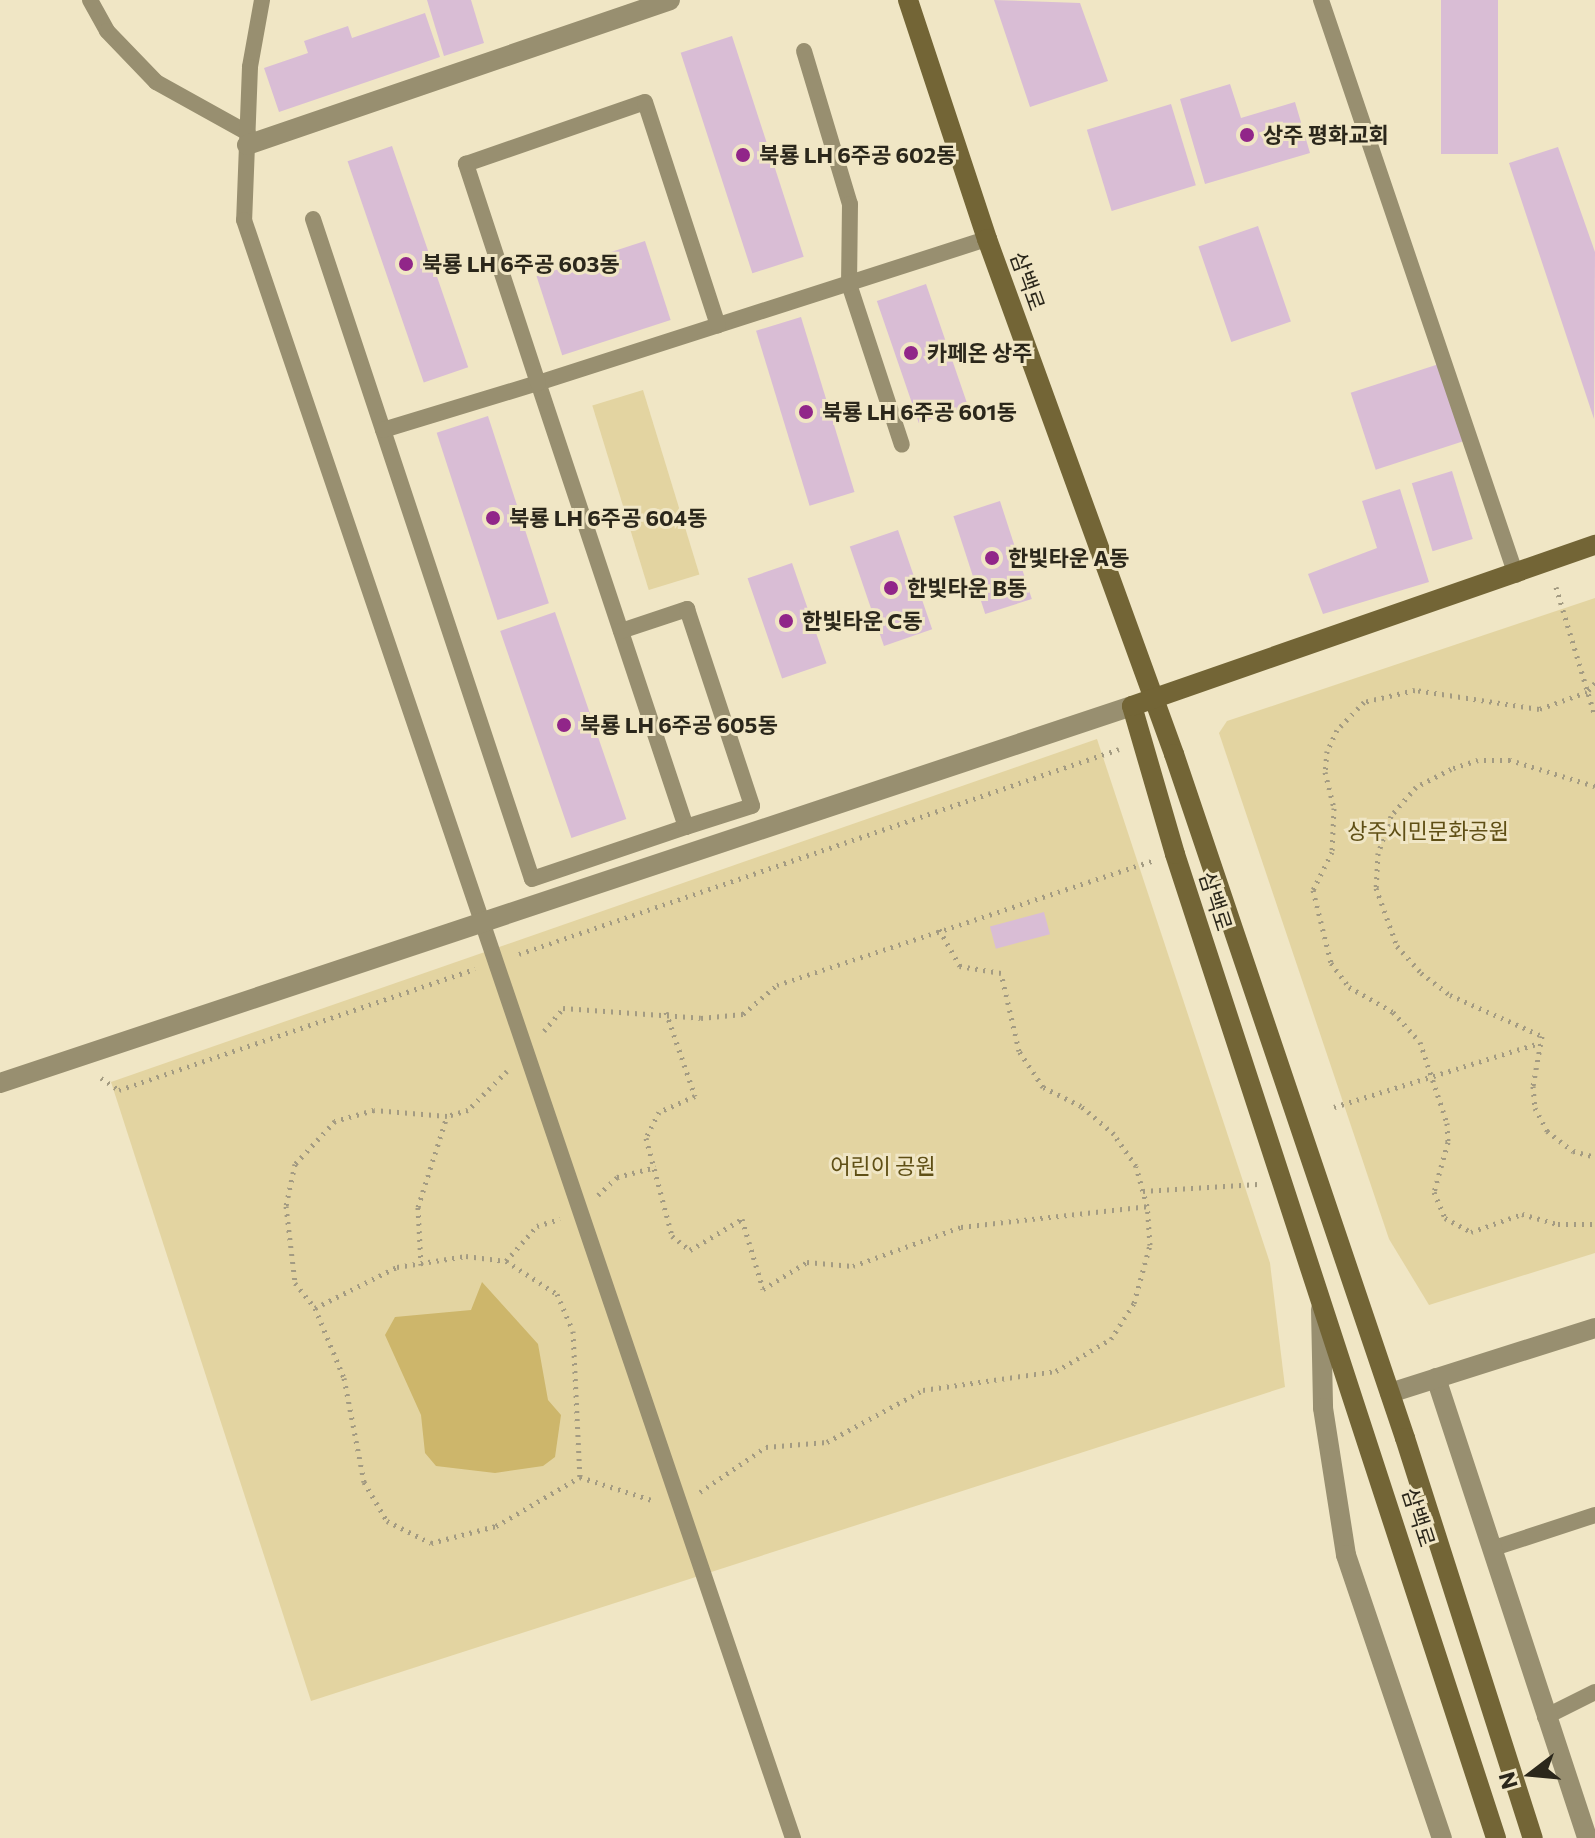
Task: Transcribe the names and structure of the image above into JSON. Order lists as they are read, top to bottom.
{
  "streets": {
    "street": ["삼백로"]
  },
  "parks": ["상주시민문화공원", "어린이 공원"],
  "places": [
    "상주 평화교회",
    "북룡 LH 6주공 602동",
    "북룡 LH 6주공 603동",
    "카페온 상주",
    "북룡 LH 6주공 601동",
    "북룡 LH 6주공 604동",
    "한빛타운 A동",
    "한빛타운 B동",
    "한빛타운 C동",
    "북룡 LH 6주공 605동"
  ],
  "north": "left"
}
